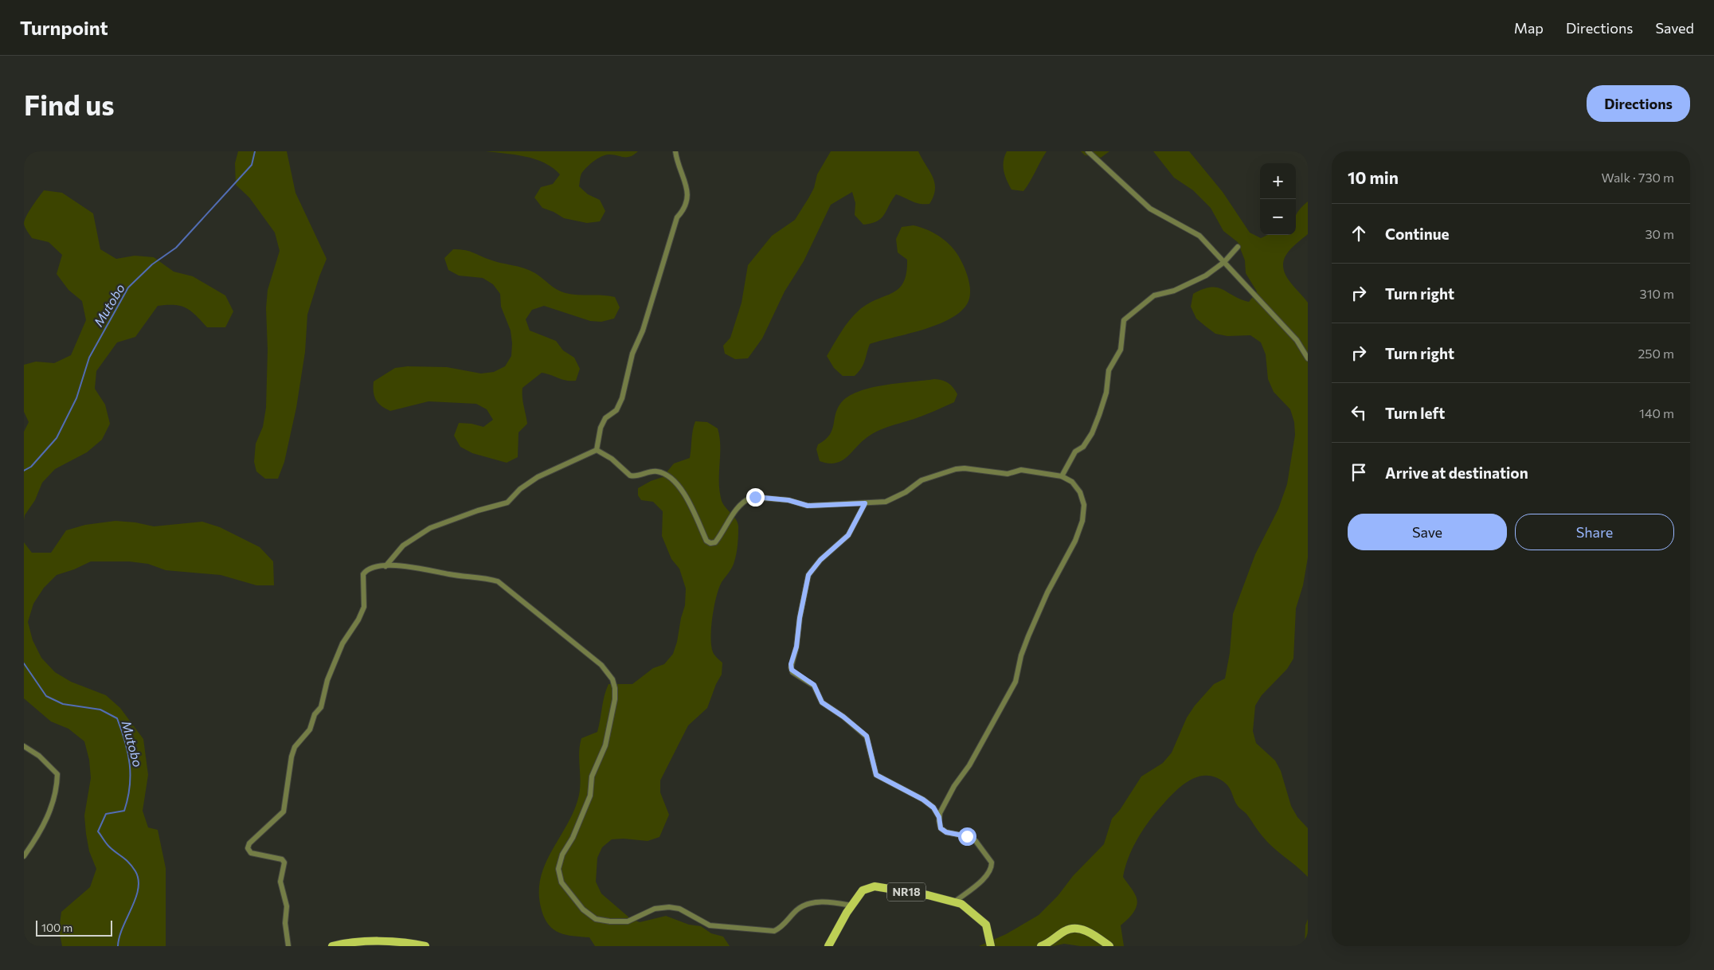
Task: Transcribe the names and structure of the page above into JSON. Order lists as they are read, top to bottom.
{
  "streets": {
    "main road": ["NR18"]
  },
  "water": ["Mutobo"],
  "scale_bar": "100 m",
  "page": {
    "header": "Turnpoint",
    "nav": ["Map", "Directions", "Saved"],
    "buttons": [
      "Directions",
      ["Save", "Share"]
    ],
    "title": "Find us",
    "heading": ["10 min", "Walk · 730 m"],
    "map_buttons": ["+", "−"],
    "list": [
      ["Continue", "30 m"],
      ["Turn right", "310 m"],
      ["Turn right", "250 m"],
      ["Turn left", "140 m"],
      "Arrive at destination"
    ],
    "scale": "100 m"
  }
}
